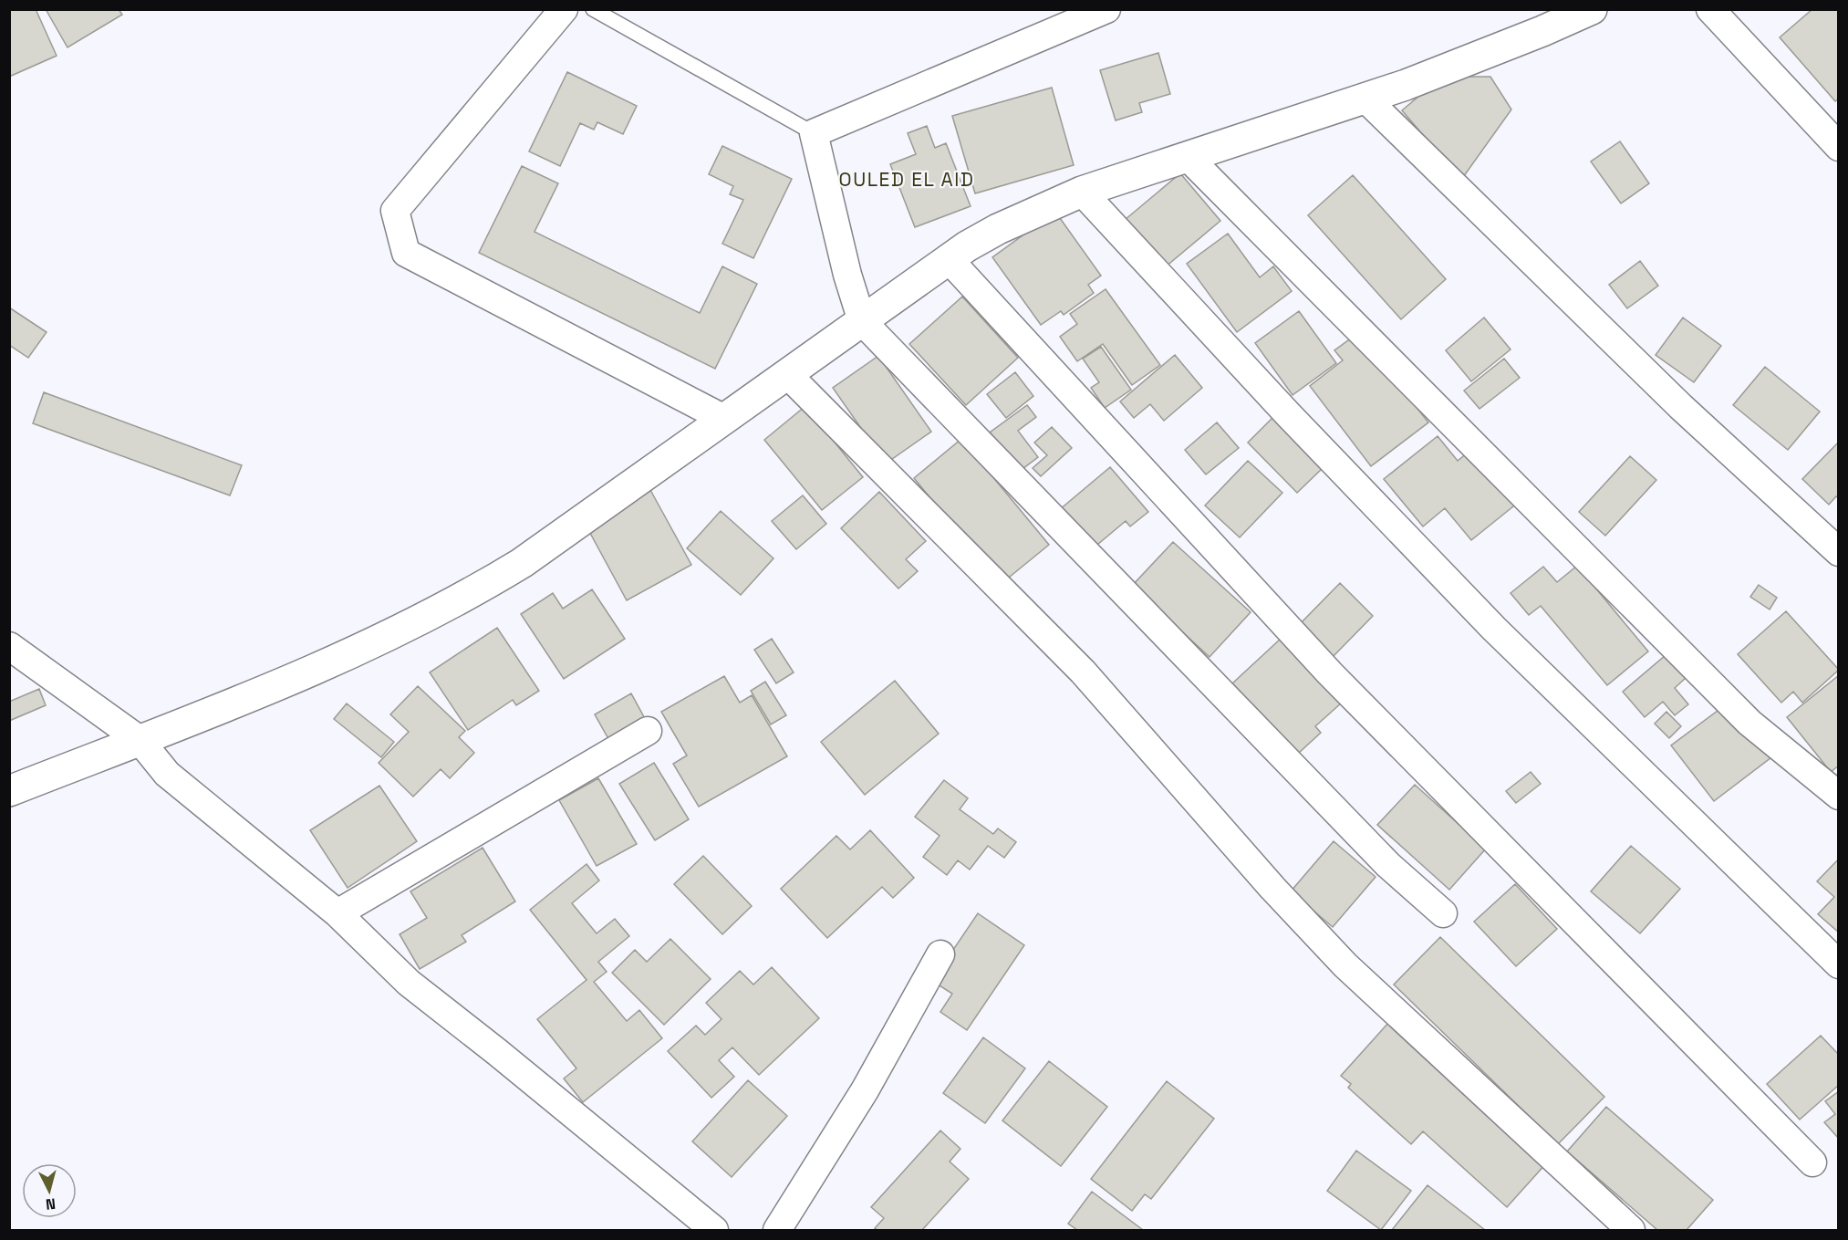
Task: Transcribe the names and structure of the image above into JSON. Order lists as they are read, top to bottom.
{
  "districts": ["OULED EL AID"],
  "north": "bottom"
}
